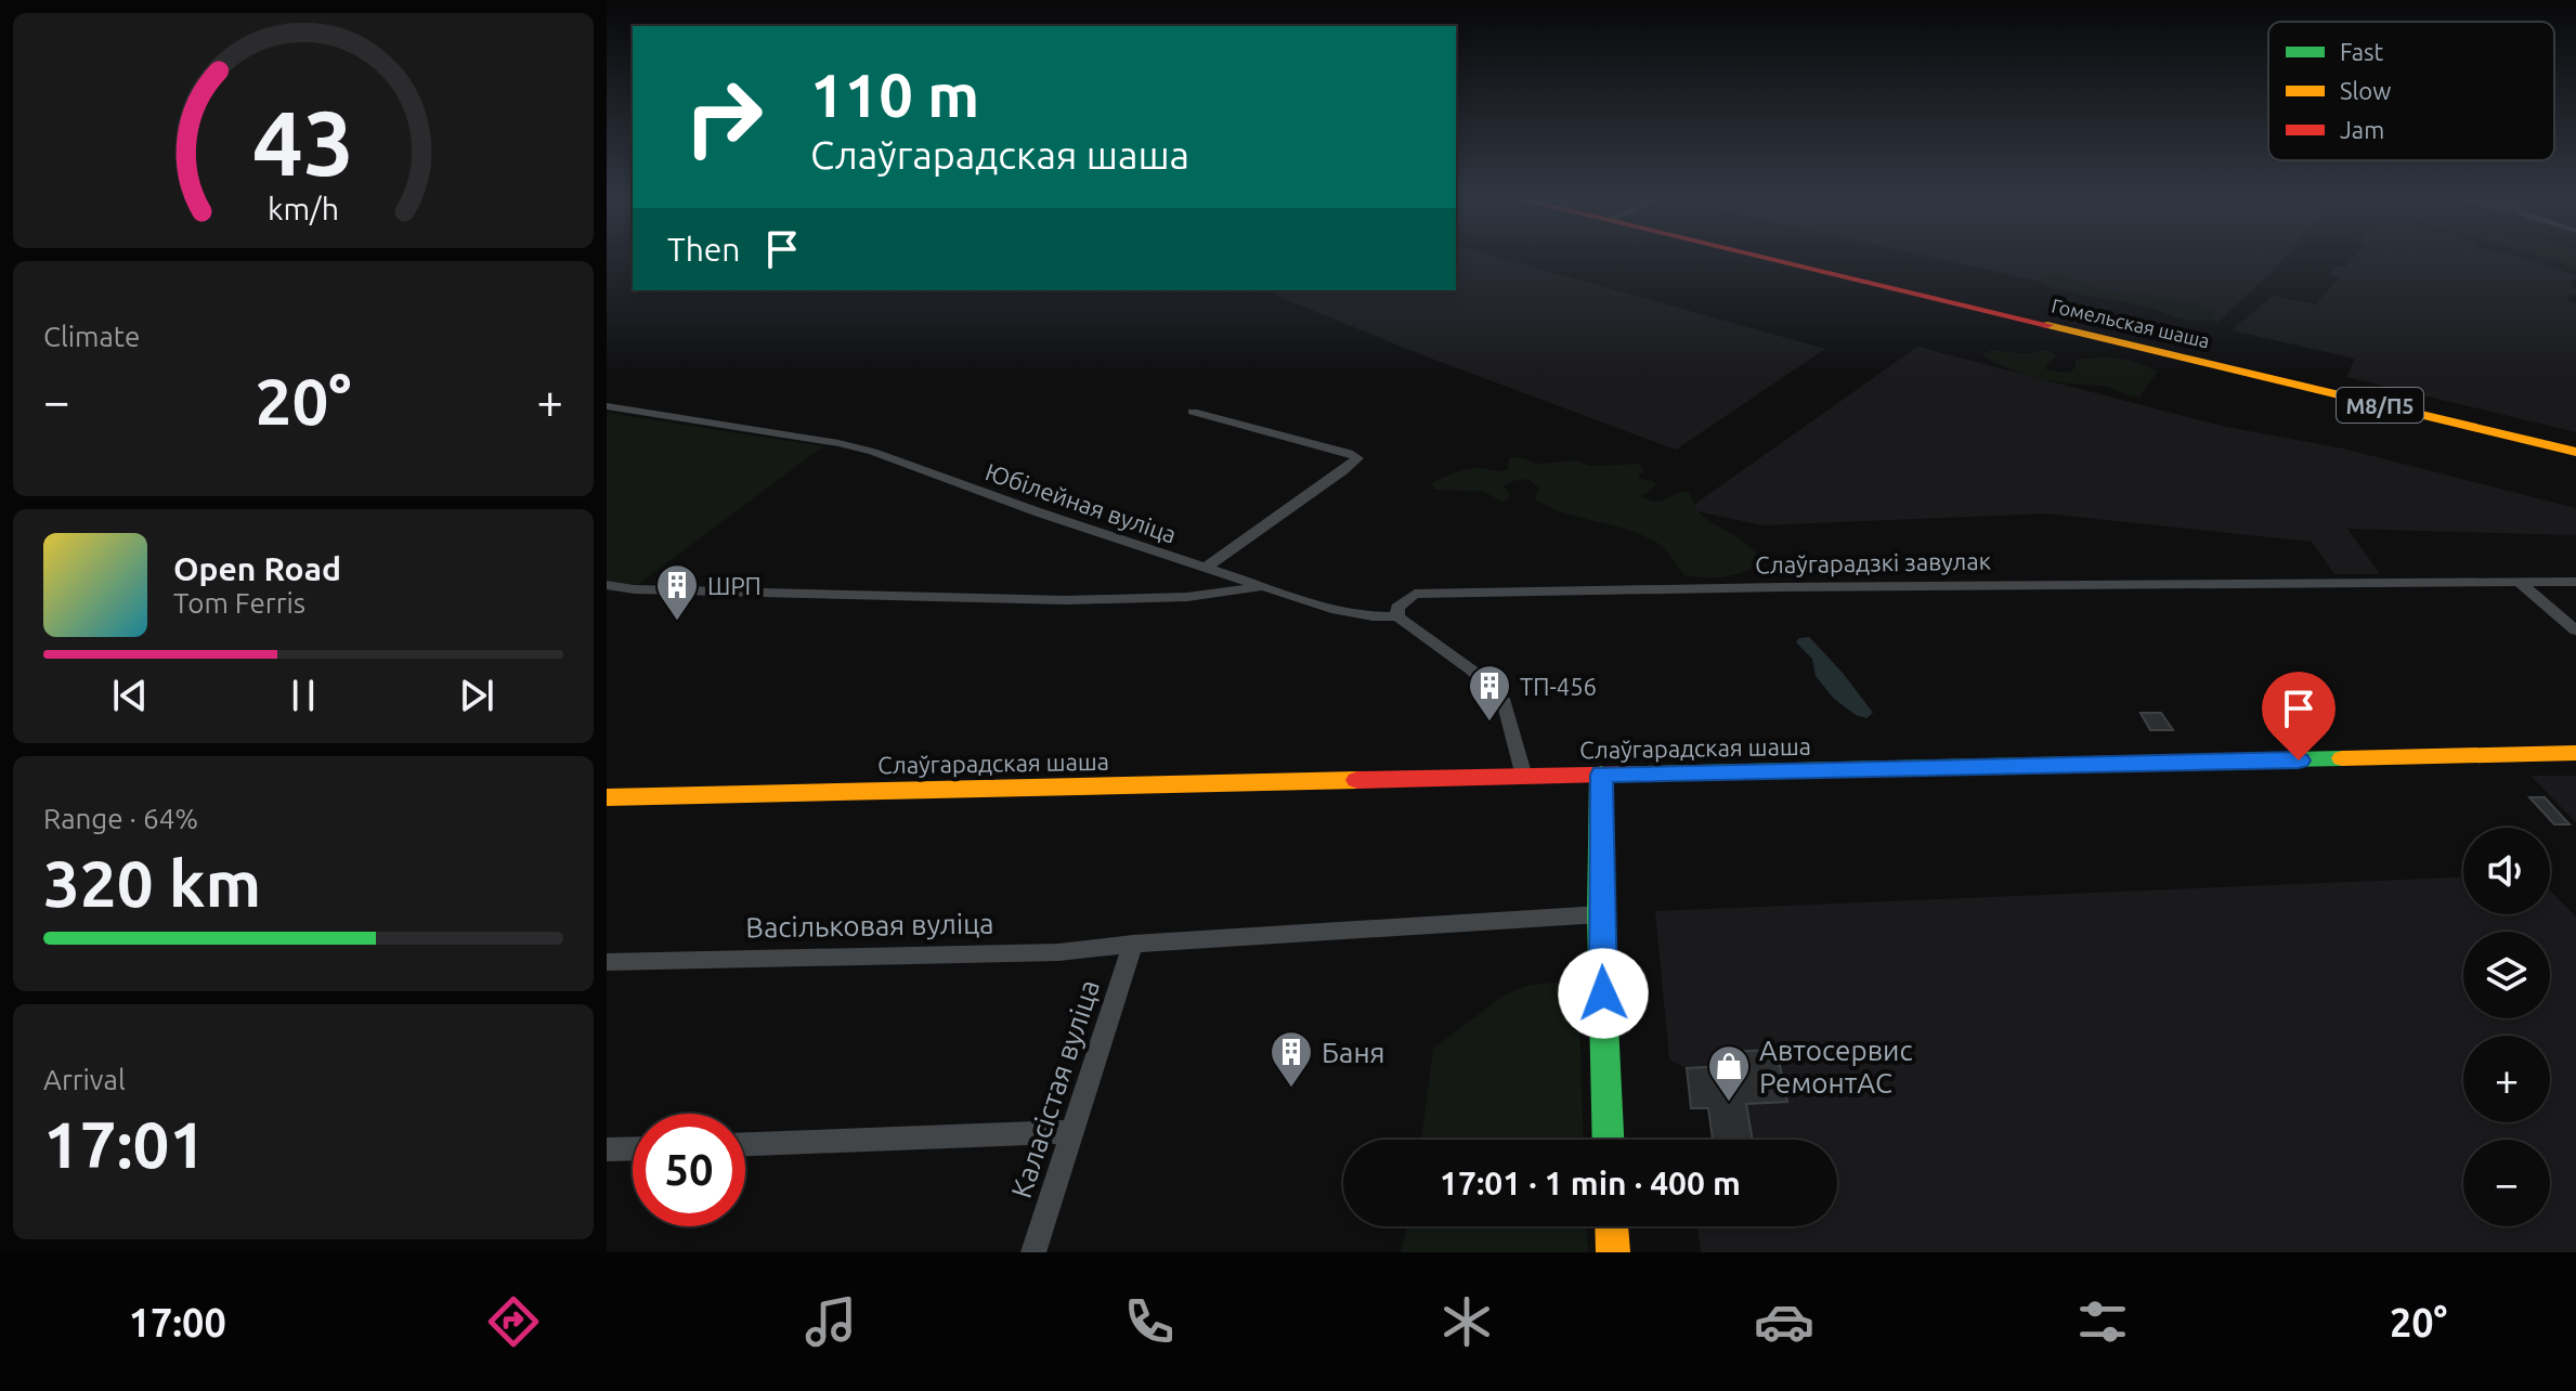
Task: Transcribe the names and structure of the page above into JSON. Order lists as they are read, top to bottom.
{
  "streets": {
    "main road": ["Гомельская шаша", "М8/П5", "Слаўгарадская шаша"],
    "street": [
      "Юбілейная вуліца",
      "Слаўгарадзкі завулак",
      "Васільковая вуліца",
      "Каласістая вуліца"
    ]
  },
  "crossings": [
    ["Юбілейная вуліца", "Слаўгарадзкі завулак"],
    ["Васільковая вуліца", "Каласістая вуліца"]
  ],
  "places": {
    "building": ["ШРП", "ТП-456", "Баня"],
    "shop": ["Автосервис РемонтАС"]
  },
  "legend": ["Fast", "Slow", "Jam"],
  "page": {
    "turn": ["110 m", "Слаўгарадская шаша"],
    "then": "Then",
    "tile": [
      "Climate",
      ["Range · 64%", "320 km"],
      ["Arrival", "17:01"]
    ],
    "heat": ["−", "20°", "+"],
    "song": ["Open Road", "Tom Ferris"],
    "map_buttons": ["+", "−"],
    "limit": "50",
    "trip": "17:01 · 1 min · 400 m",
    "tabs": ["17:00", "20°"],
    "gauge": ["43", "km/h"]
  }
}
